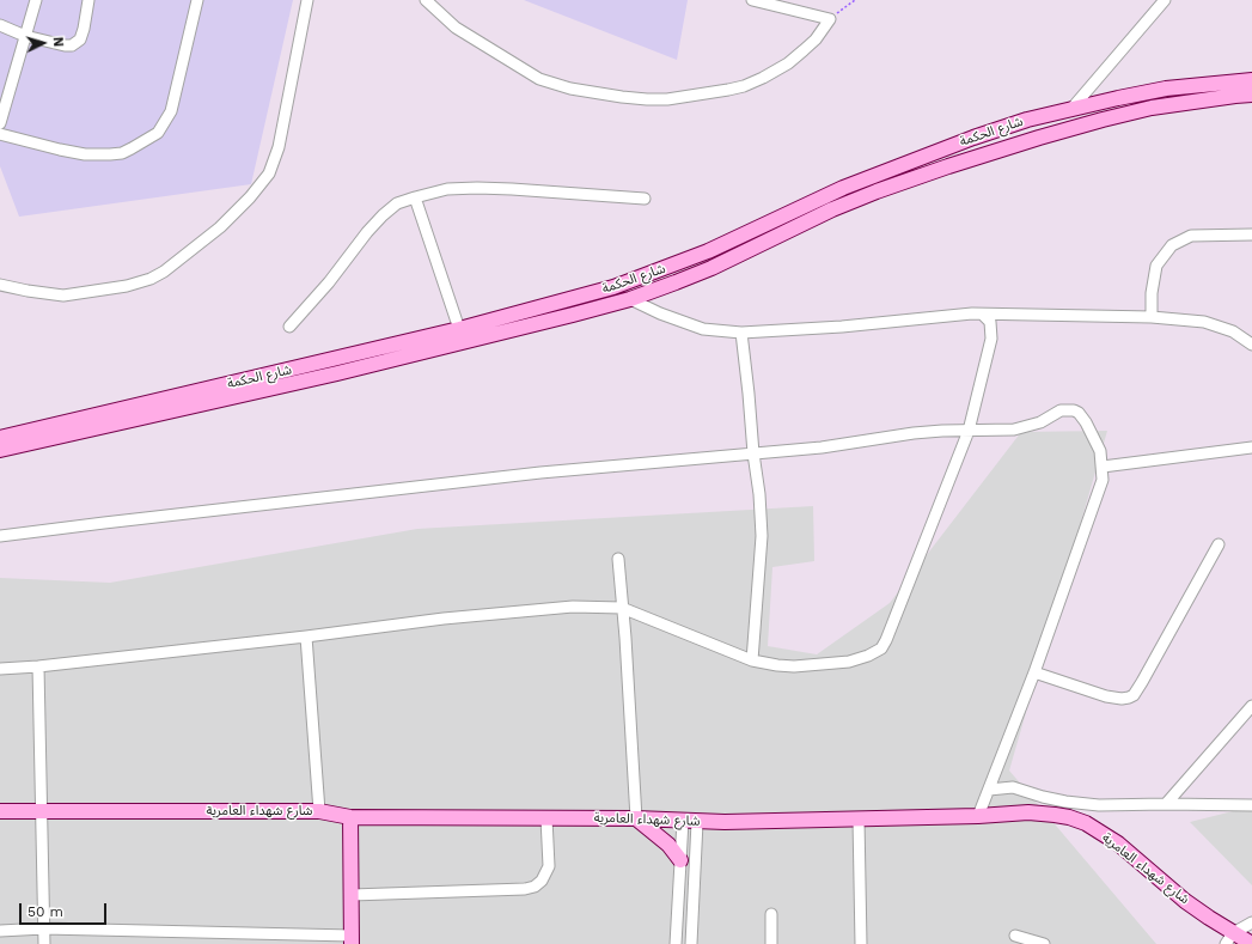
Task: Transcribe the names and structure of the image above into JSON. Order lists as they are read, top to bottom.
{
  "streets": {
    "street": ["شارع الحكمة", "شارع شهداء العامرية"]
  },
  "scale_bar": "50 m",
  "north": "right"
}
